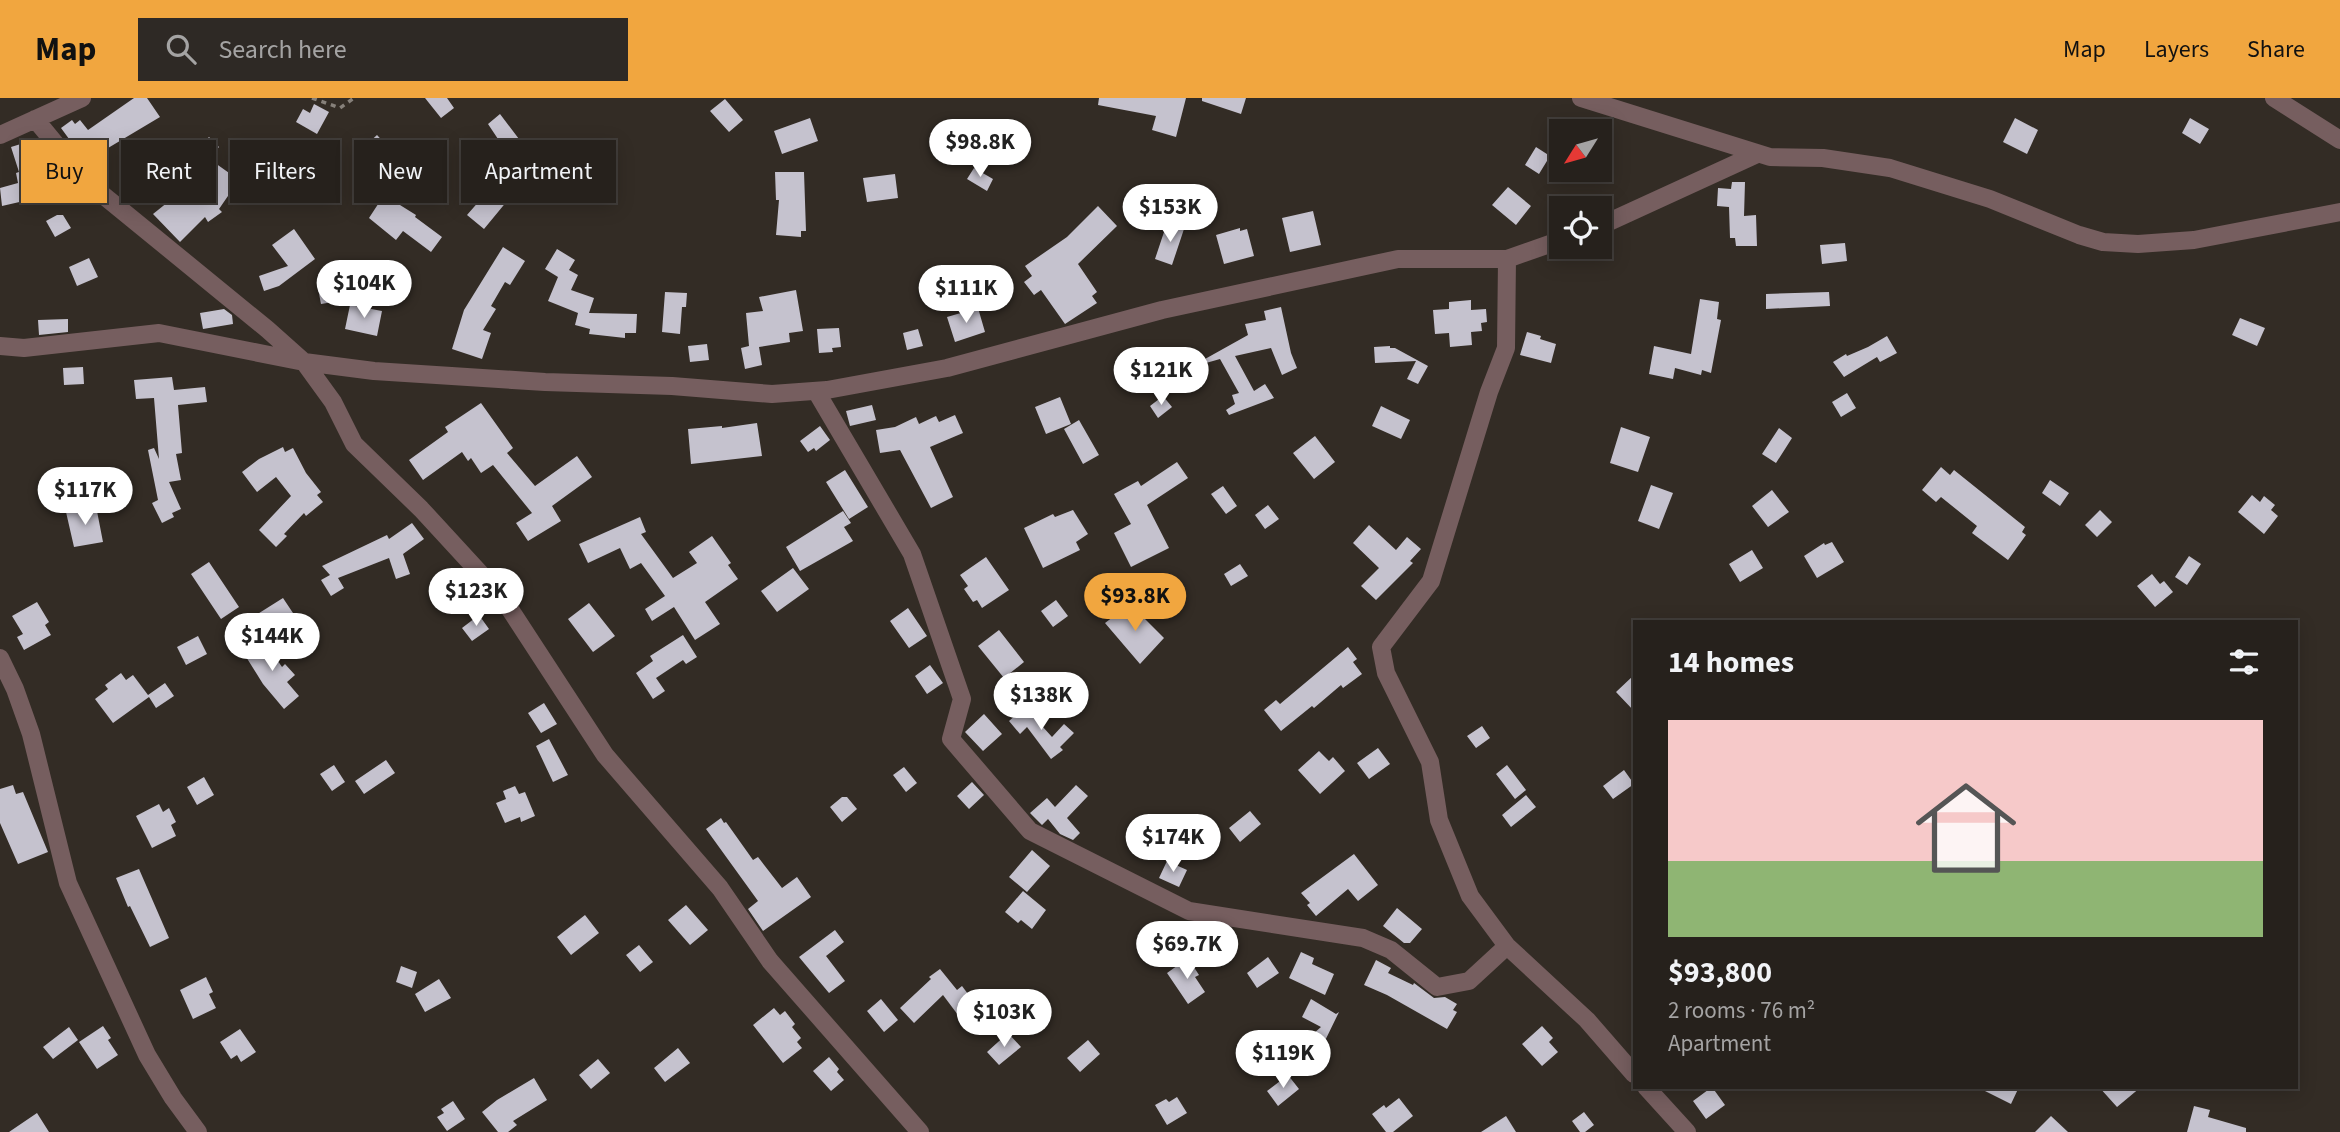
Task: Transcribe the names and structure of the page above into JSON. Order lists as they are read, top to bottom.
{
  "north": "bottom left",
  "page": {
    "header": "Map",
    "search": "Search here",
    "nav": ["Map", "Layers", "Share"],
    "price": [
      "$98.8K",
      "$153K",
      "$104K",
      "$111K",
      "$121K",
      "$117K",
      "$123K",
      "$93.8K",
      "$144K",
      "$138K",
      "$174K",
      "$69.7K",
      "$103K",
      "$119K"
    ],
    "chip": [
      "Buy",
      "Rent",
      "Filters",
      "New",
      "Apartment"
    ],
    "heading": "14 homes",
    "list": [
      {
        "name": "$93,800",
        "note": "2 rooms · 76 m² · Apartment"
      }
    ]
  }
}
